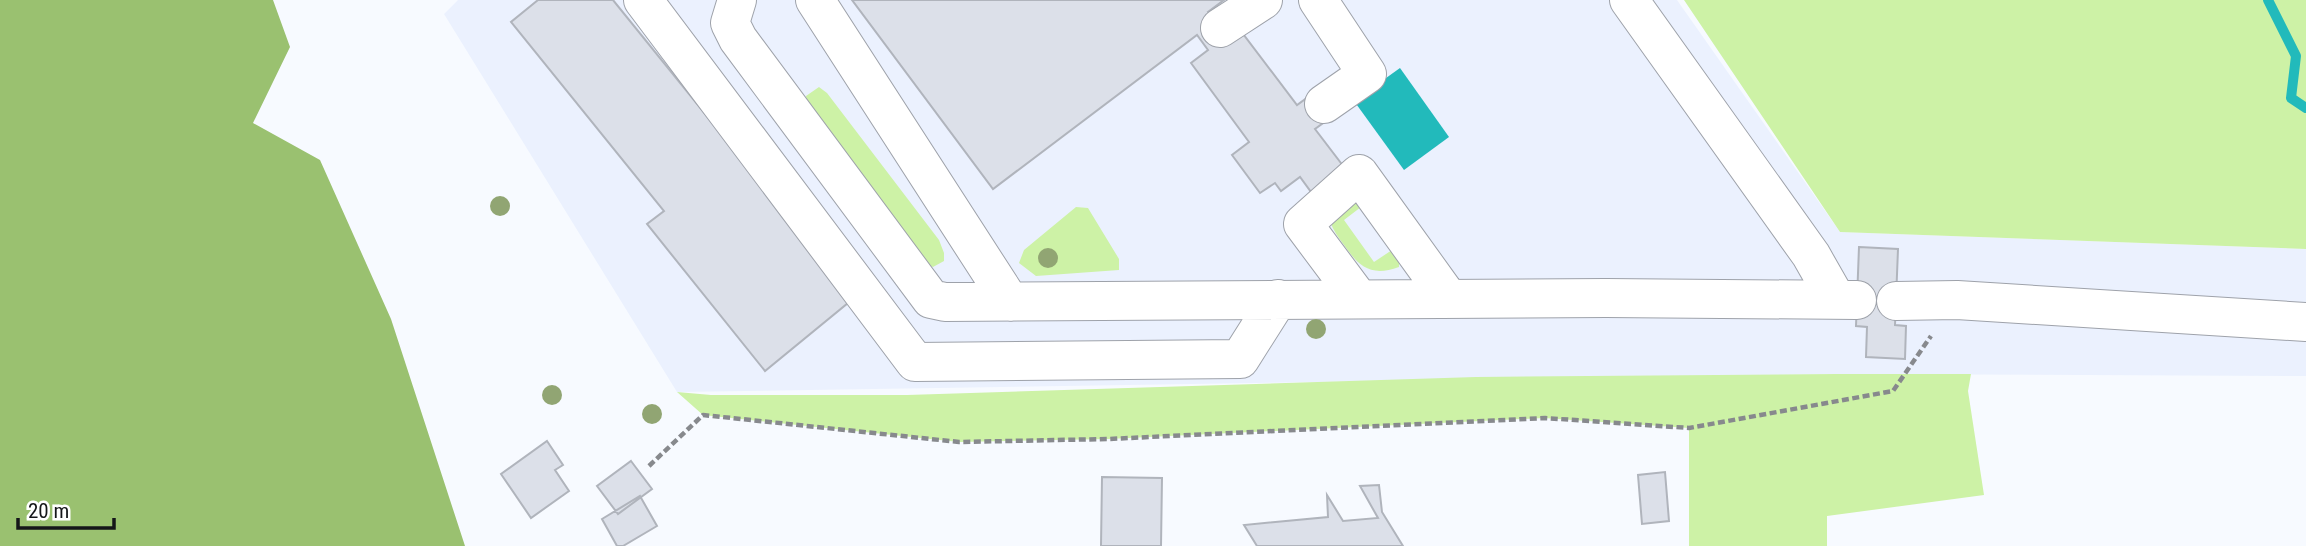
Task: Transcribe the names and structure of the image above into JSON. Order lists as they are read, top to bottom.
{
  "scale_bar": "20 m"
}
